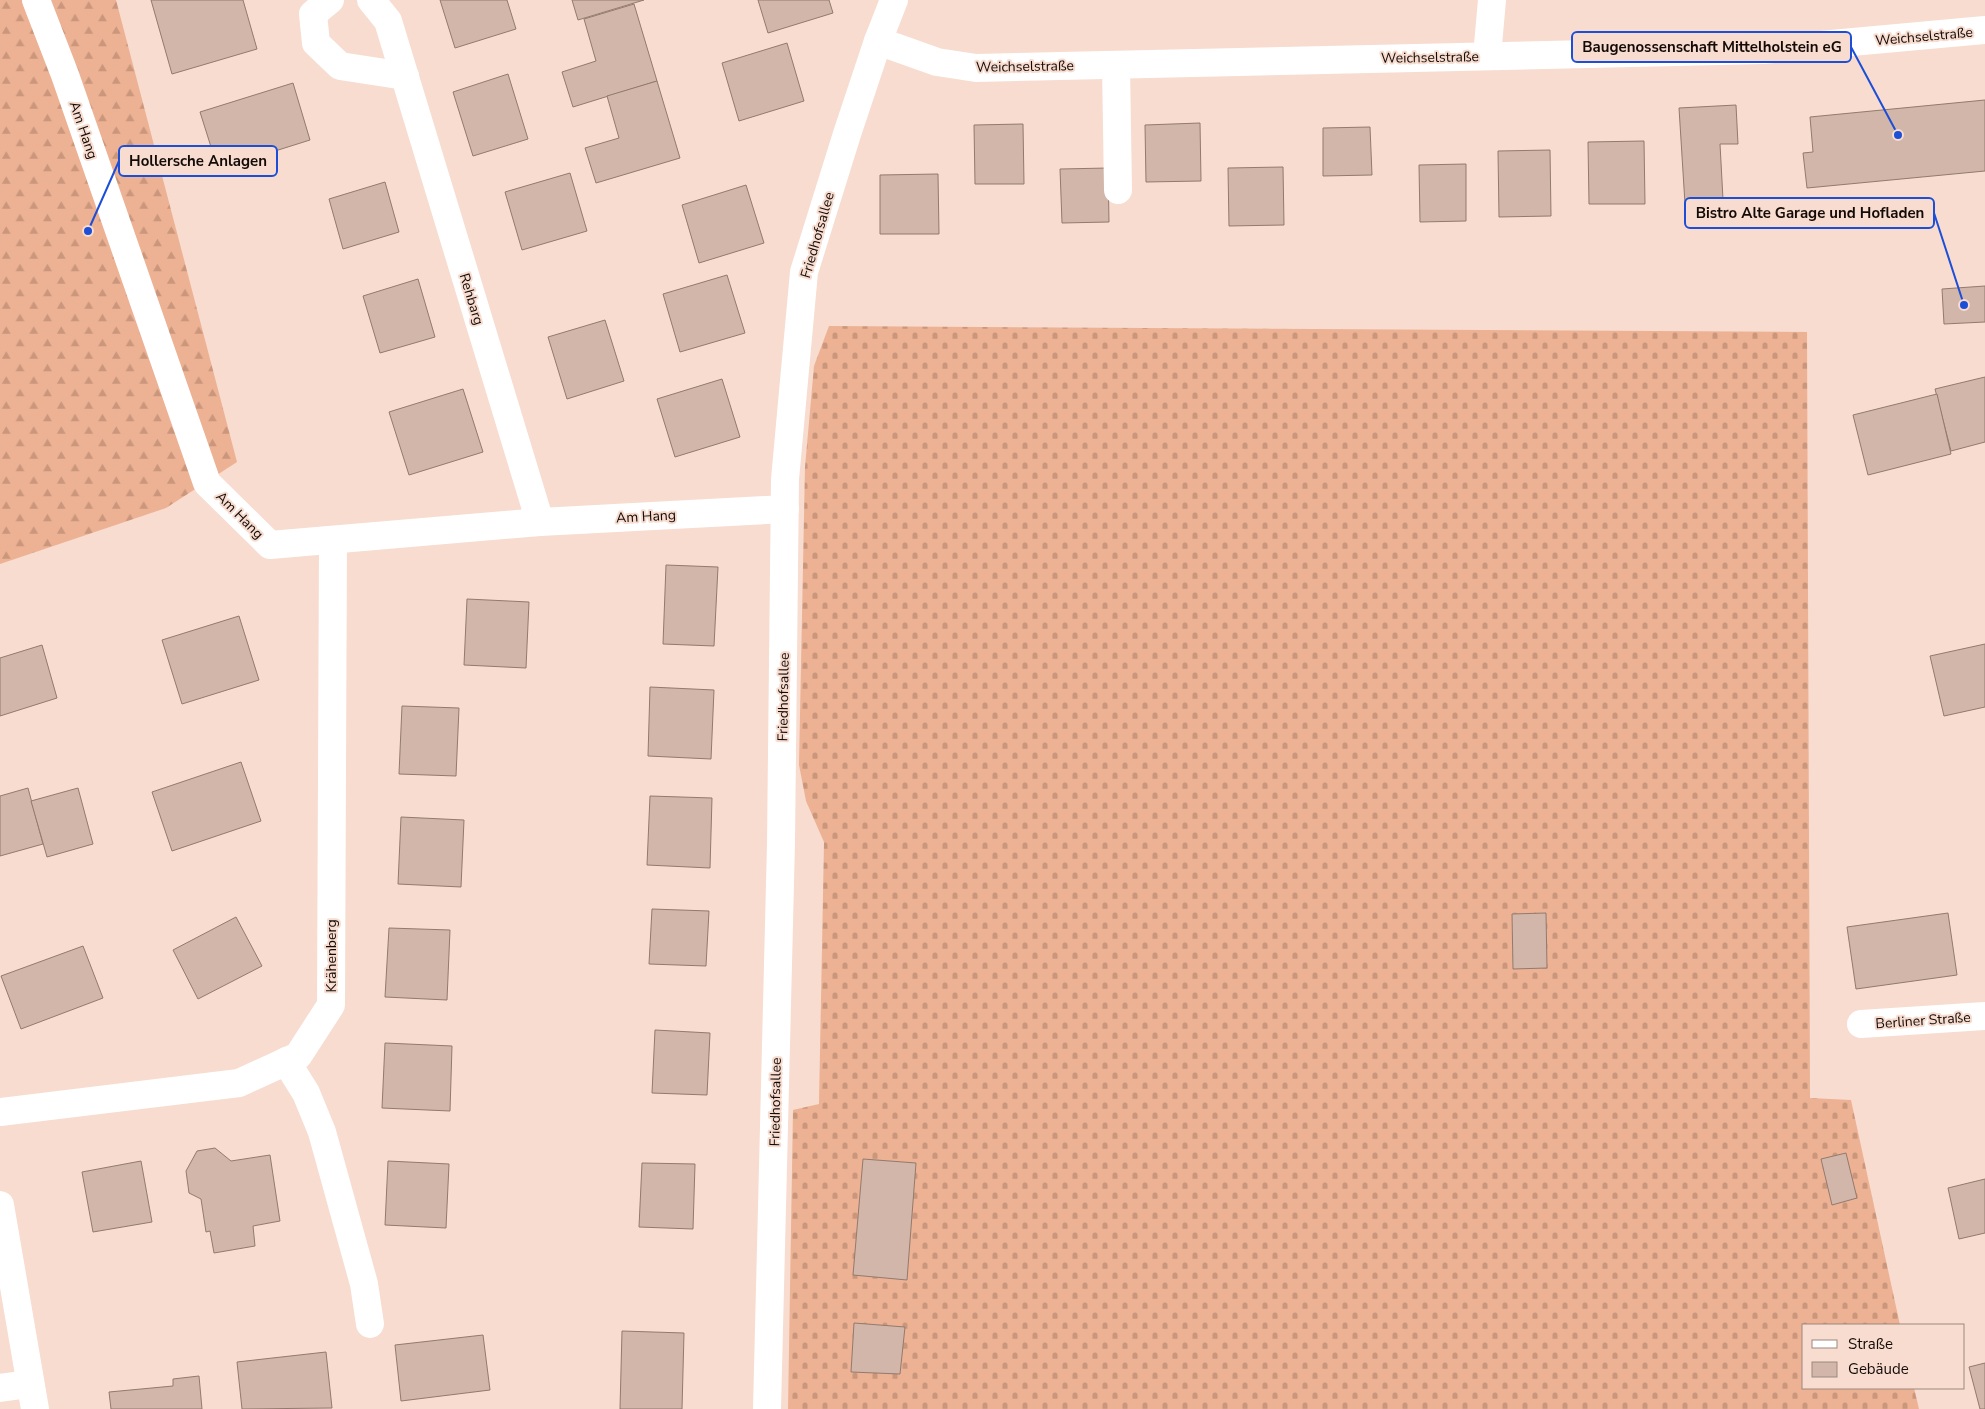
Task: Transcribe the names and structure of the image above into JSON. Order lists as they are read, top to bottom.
{
  "streets": {
    "street": [
      "Weichselstraße",
      "Am Hang",
      "Friedhofsallee",
      "Rehbarg",
      "Krähenberg",
      "Berliner Straße"
    ]
  },
  "crossings": [
    ["Weichselstraße", "Friedhofsallee"],
    ["Am Hang", "Friedhofsallee"],
    ["Am Hang", "Rehbarg"],
    ["Am Hang", "Krähenberg"]
  ],
  "places": ["Baugenossenschaft Mittelholstein eG", "Hollersche Anlagen", "Bistro Alte Garage und Hofladen"],
  "legend": ["Straße", "Gebäude"]
}
